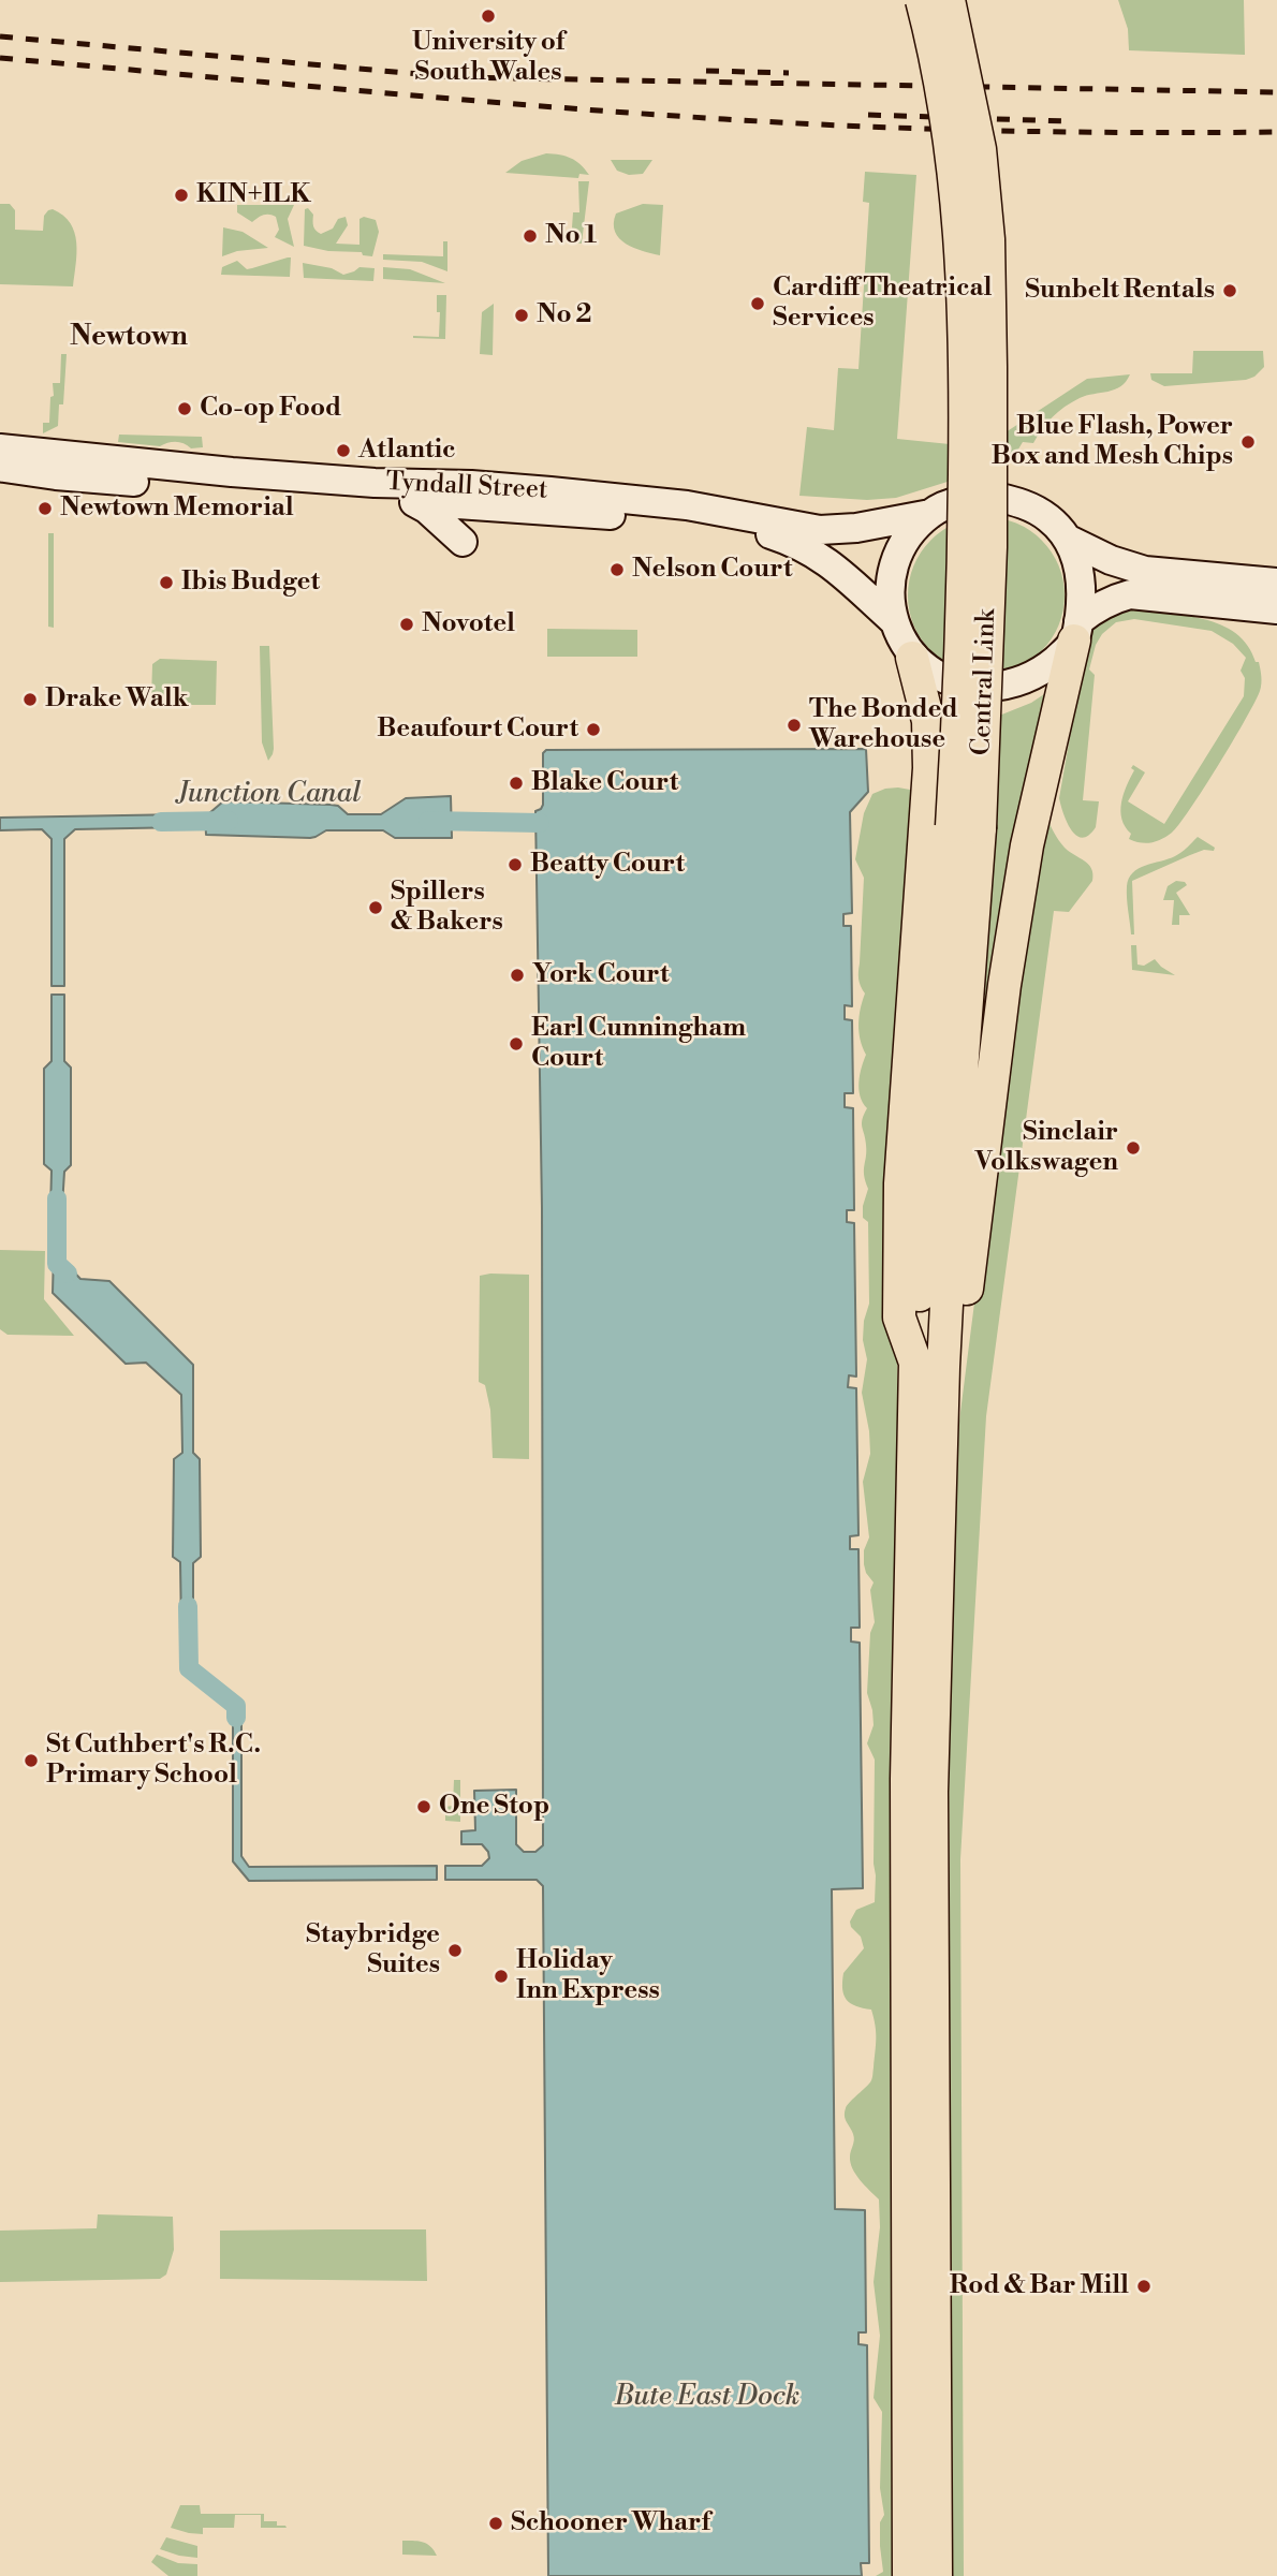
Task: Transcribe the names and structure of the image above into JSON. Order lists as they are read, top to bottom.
{
  "streets": {
    "main road": ["Central Link"],
    "street": ["Tyndall Street"]
  },
  "districts": ["Newtown"],
  "water": ["Junction Canal", "Bute East Dock"],
  "places": [
    "University of South Wales",
    "KIN+ILK",
    "No 1",
    "Sunbelt Rentals",
    "Cardiff Theatrical Services",
    "No 2",
    "Co-op Food",
    "Blue Flash, Power Box and Mesh Chips",
    "Atlantic",
    "Newtown Memorial",
    "Nelson Court",
    "Ibis Budget",
    "Novotel",
    "Drake Walk",
    "The Bonded Warehouse",
    "Beaufourt Court",
    "Blake Court",
    "Beatty Court",
    "Spillers & Bakers",
    "York Court",
    "Earl Cunningham Court",
    "Sinclair Volkswagen",
    "St Cuthbert's R.C. Primary School",
    "One Stop",
    "Staybridge Suites",
    "Holiday Inn Express",
    "Rod & Bar Mill",
    "Schooner Wharf"
  ]
}
